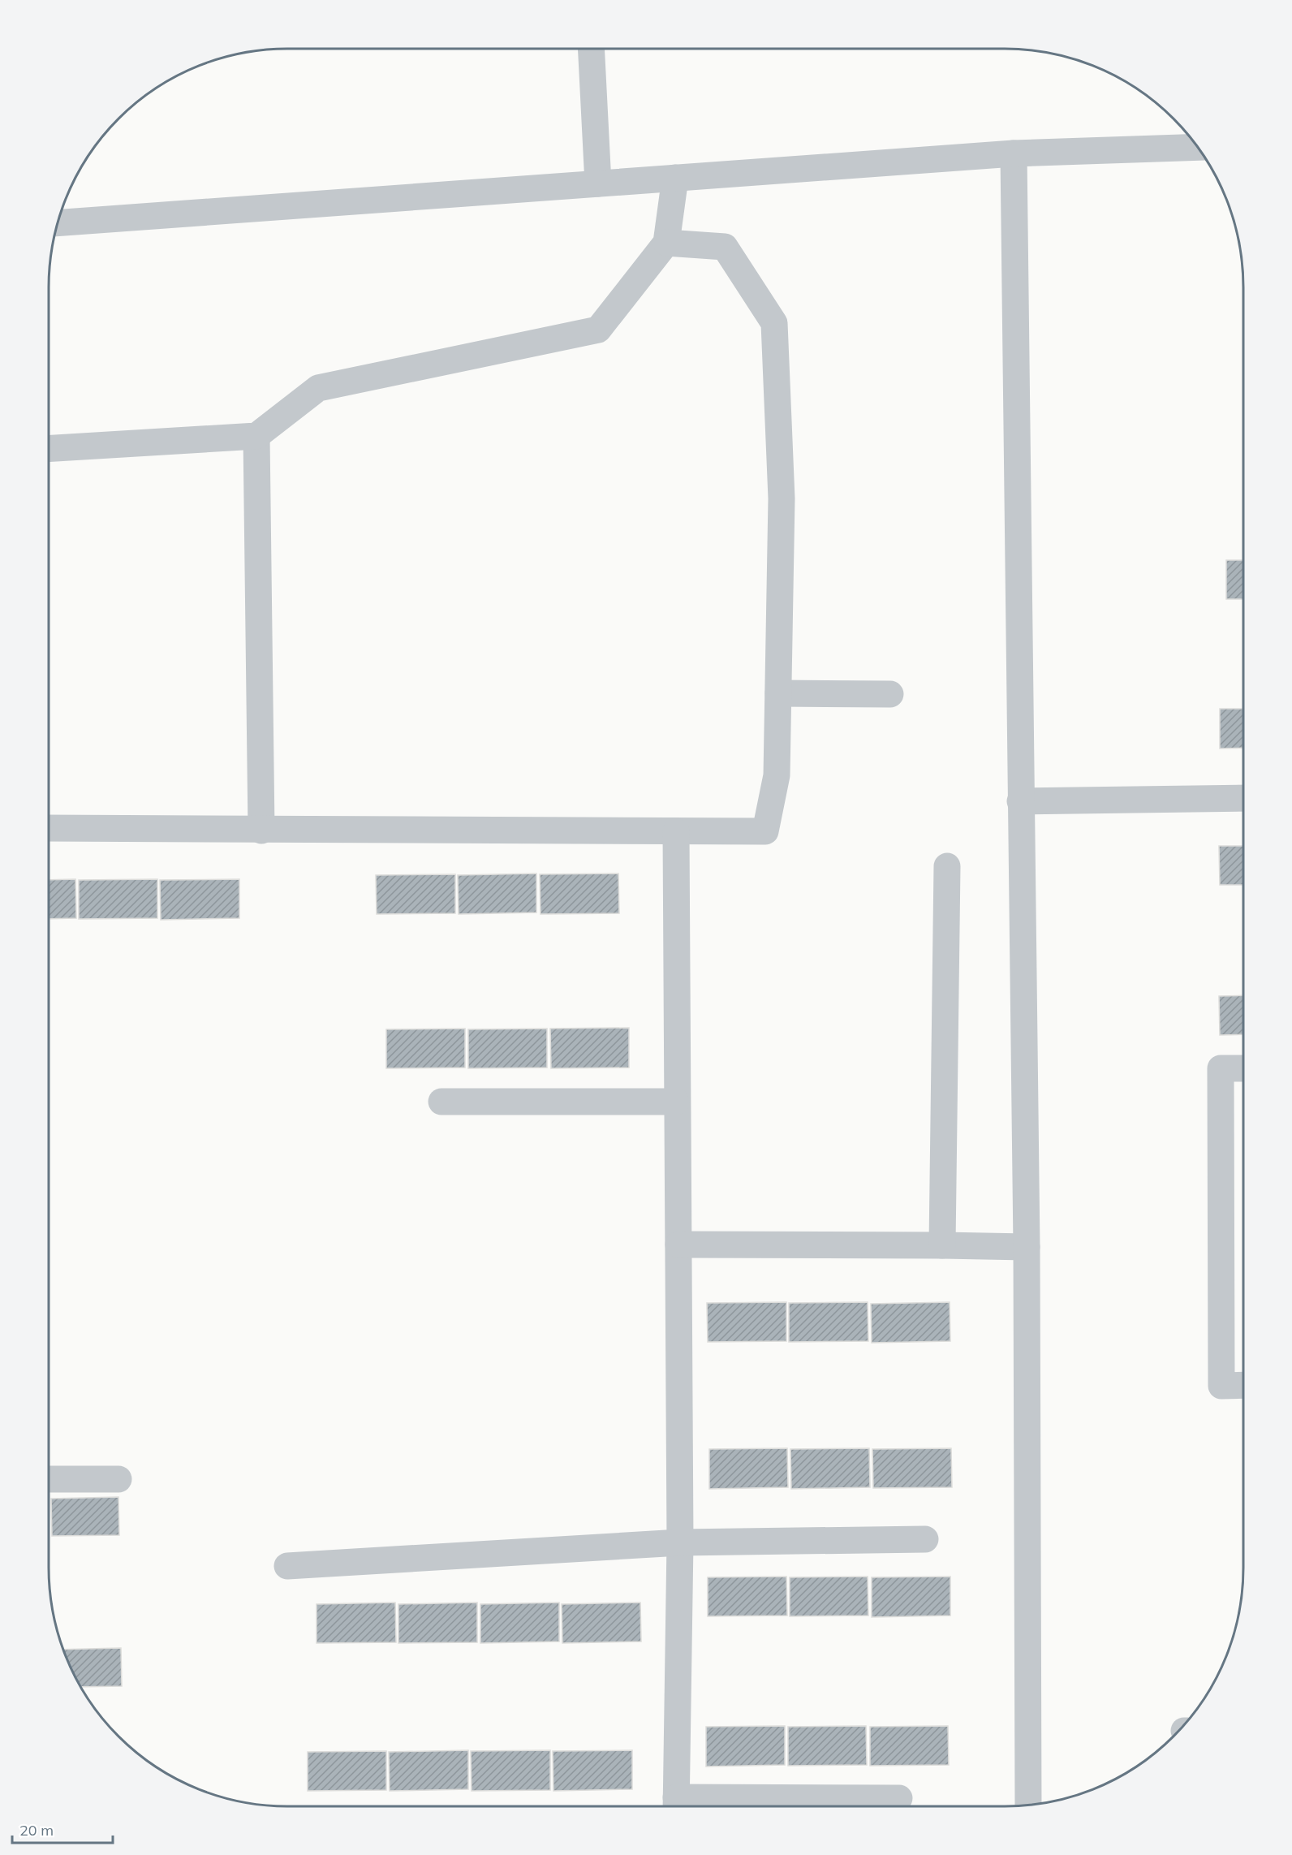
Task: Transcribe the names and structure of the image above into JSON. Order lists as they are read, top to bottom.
{
  "scale_bar": "20 m"
}
